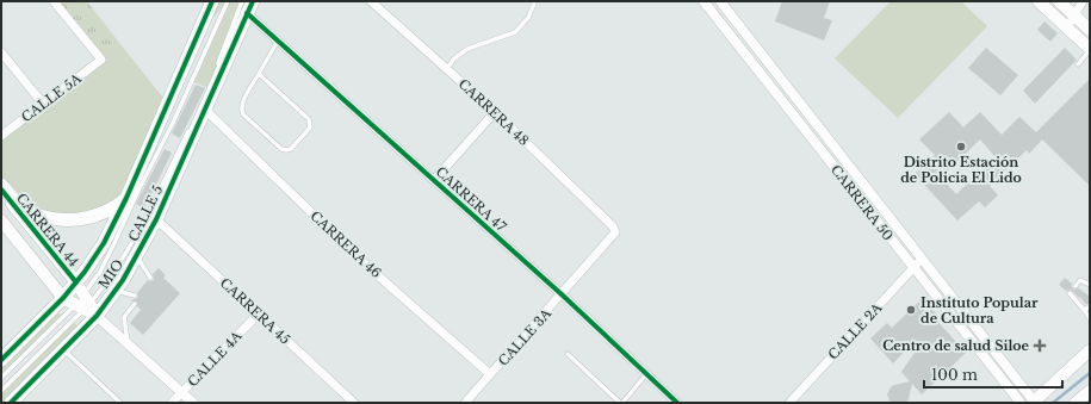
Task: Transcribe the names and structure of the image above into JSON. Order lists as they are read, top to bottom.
{
  "streets": {
    "main road": ["CALLE 5", "CARRERA 44"],
    "street": [
      "CALLE 5A",
      "CARRERA 48",
      "CARRERA 47",
      "CARRERA 50",
      "CARRERA 46",
      "CARRERA 45",
      "CALLE 2A",
      "CALLE 3A",
      "CALLE 4A"
    ],
    "lane": ["MIO"]
  },
  "crossings": [
    ["CARRERA 48", "CALLE 3A"],
    ["CARRERA 47", "CALLE 5"],
    ["CARRERA 47", "CALLE 3A"],
    ["CARRERA 50", "CALLE 2A"],
    ["CALLE 5", "CARRERA 44"],
    ["CALLE 5", "CARRERA 46"],
    ["CALLE 5", "MIO"],
    ["CALLE 5", "CARRERA 45"],
    ["CARRERA 44", "MIO"],
    ["CARRERA 44", "CALLE 4A"],
    ["CARRERA 46", "CALLE 3A"],
    ["CARRERA 45", "CALLE 4A"]
  ],
  "places": {
    "other": ["Distrito Estación de Policia El Lido", "Instituto Popular de Cultura"],
    "health": ["Centro de salud Siloe"]
  },
  "scale_bar": "100 m"
}
